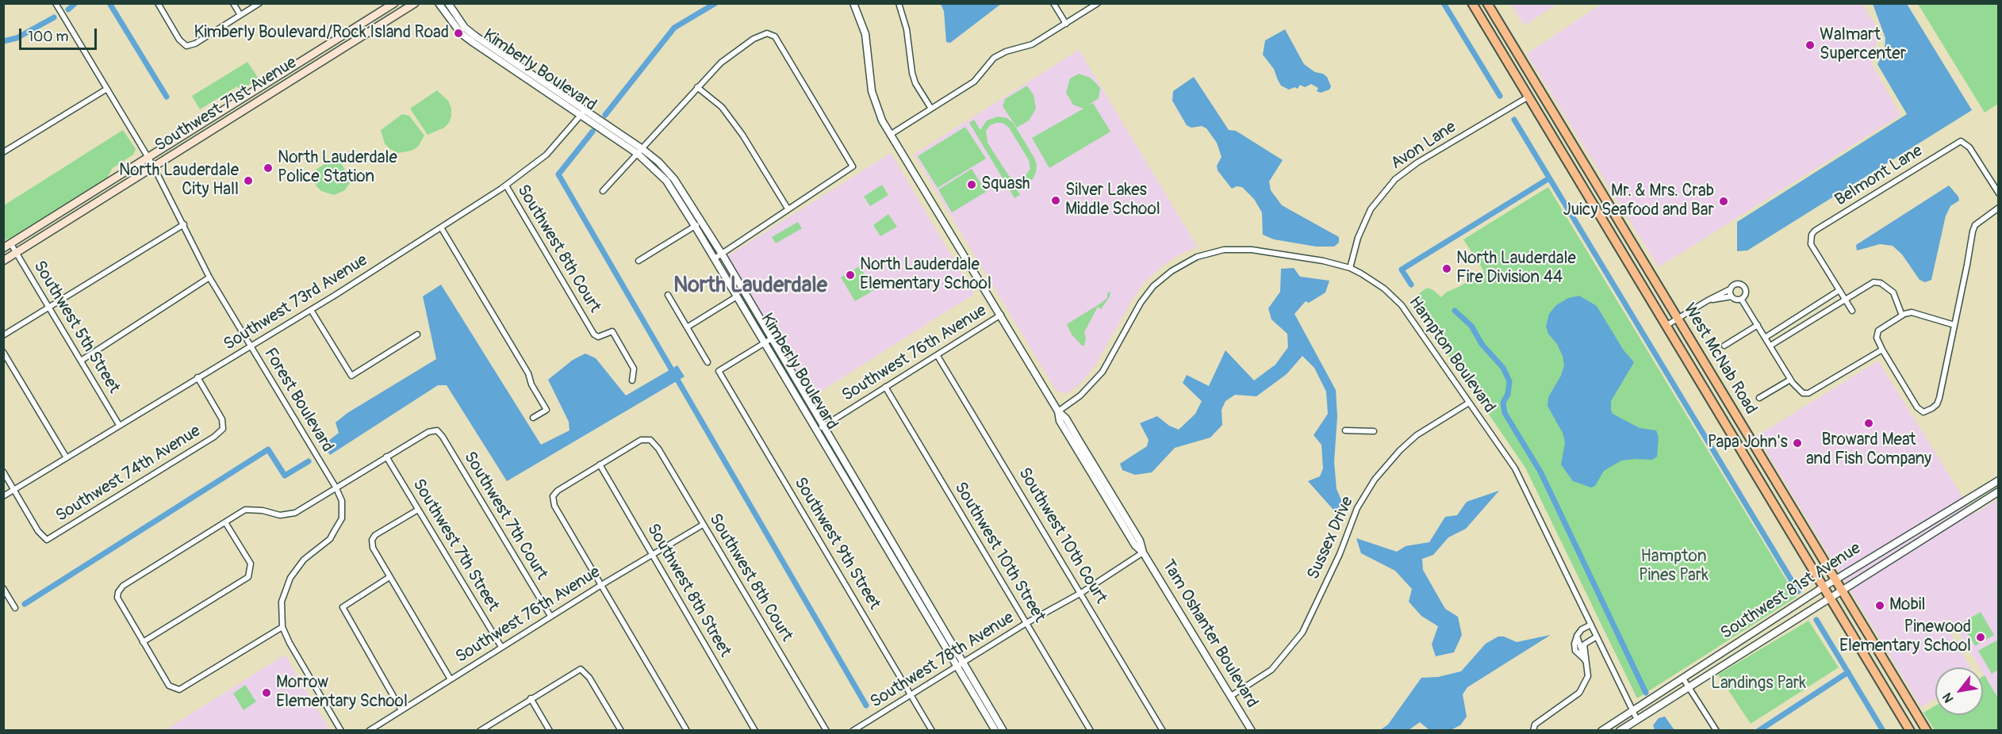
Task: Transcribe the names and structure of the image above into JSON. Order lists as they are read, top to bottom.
{
  "streets": {
    "main road": ["Southwest 71st Avenue", "West McNab Road"],
    "street": [
      "Kimberly Boulevard",
      "Avon Lane",
      "Belmont Lane",
      "Southwest 8th Court",
      "Southwest 73rd Avenue",
      "Southwest 5th Street",
      "Southwest 76th Avenue",
      "Hampton Boulevard",
      "Forest Boulevard",
      "Southwest 74th Avenue",
      "Southwest 7th Court",
      "Southwest 10th Court",
      "Sussex Drive",
      "Southwest 9th Street",
      "Southwest 7th Street",
      "Southwest 10th Street",
      "Southwest 8th Street",
      "Southwest 81st Avenue",
      "Tam Oshanter Boulevard",
      "Southwest 78th Avenue"
    ]
  },
  "crossings": [
    ["Kimberly Boulevard", "Southwest 73rd Avenue"],
    ["Kimberly Boulevard", "Southwest 76th Avenue"],
    ["Kimberly Boulevard", "Southwest 9th Street"],
    ["Kimberly Boulevard", "Southwest 78th Avenue"],
    ["Southwest 71st Avenue", "Southwest 5th Street"],
    ["Southwest 71st Avenue", "Forest Boulevard"],
    ["Avon Lane", "Hampton Boulevard"],
    ["Avon Lane", "West McNab Road"],
    ["Southwest 8th Court", "Southwest 73rd Avenue"],
    ["Southwest 8th Court", "Southwest 76th Avenue"],
    ["Southwest 8th Court", "Southwest 8th Street"],
    ["Southwest 73rd Avenue", "Southwest 5th Street"],
    ["Southwest 73rd Avenue", "Forest Boulevard"],
    ["Southwest 73rd Avenue", "Southwest 74th Avenue"],
    ["Southwest 76th Avenue", "Southwest 7th Court"],
    ["Southwest 76th Avenue", "Southwest 10th Court"],
    ["Southwest 76th Avenue", "Southwest 7th Street"],
    ["Southwest 76th Avenue", "Southwest 10th Street"],
    ["Southwest 76th Avenue", "Southwest 8th Street"],
    ["Southwest 76th Avenue", "Tam Oshanter Boulevard"],
    ["Hampton Boulevard", "Sussex Drive"],
    ["Hampton Boulevard", "Southwest 81st Avenue"],
    ["Hampton Boulevard", "Tam Oshanter Boulevard"],
    ["West McNab Road", "Southwest 81st Avenue"],
    ["Southwest 7th Court", "Southwest 7th Street"],
    ["Southwest 10th Court", "Southwest 78th Avenue"],
    ["Sussex Drive", "Tam Oshanter Boulevard"],
    ["Southwest 9th Street", "Southwest 78th Avenue"],
    ["Southwest 10th Street", "Southwest 78th Avenue"],
    ["Tam Oshanter Boulevard", "Southwest 78th Avenue"]
  ],
  "districts": ["North Lauderdale"],
  "parks": ["Hampton Pines Park", "Landings Park"],
  "places": [
    "Kimberly Boulevard/Rock Island Road",
    "Walmart Supercenter",
    "North Lauderdale Police Station",
    "North Lauderdale City Hall",
    "Squash",
    "Silver Lakes Middle School",
    "Mr. & Mrs. Crab Juicy Seafood and Bar",
    "North Lauderdale Fire Division 44",
    "North Lauderdale Elementary School",
    "Broward Meat and Fish Company",
    "Papa John's",
    "Mobil",
    "Pinewood Elementary School",
    "Morrow Elementary School"
  ],
  "scale_bar": "100 m",
  "north": "bottom left"
}
